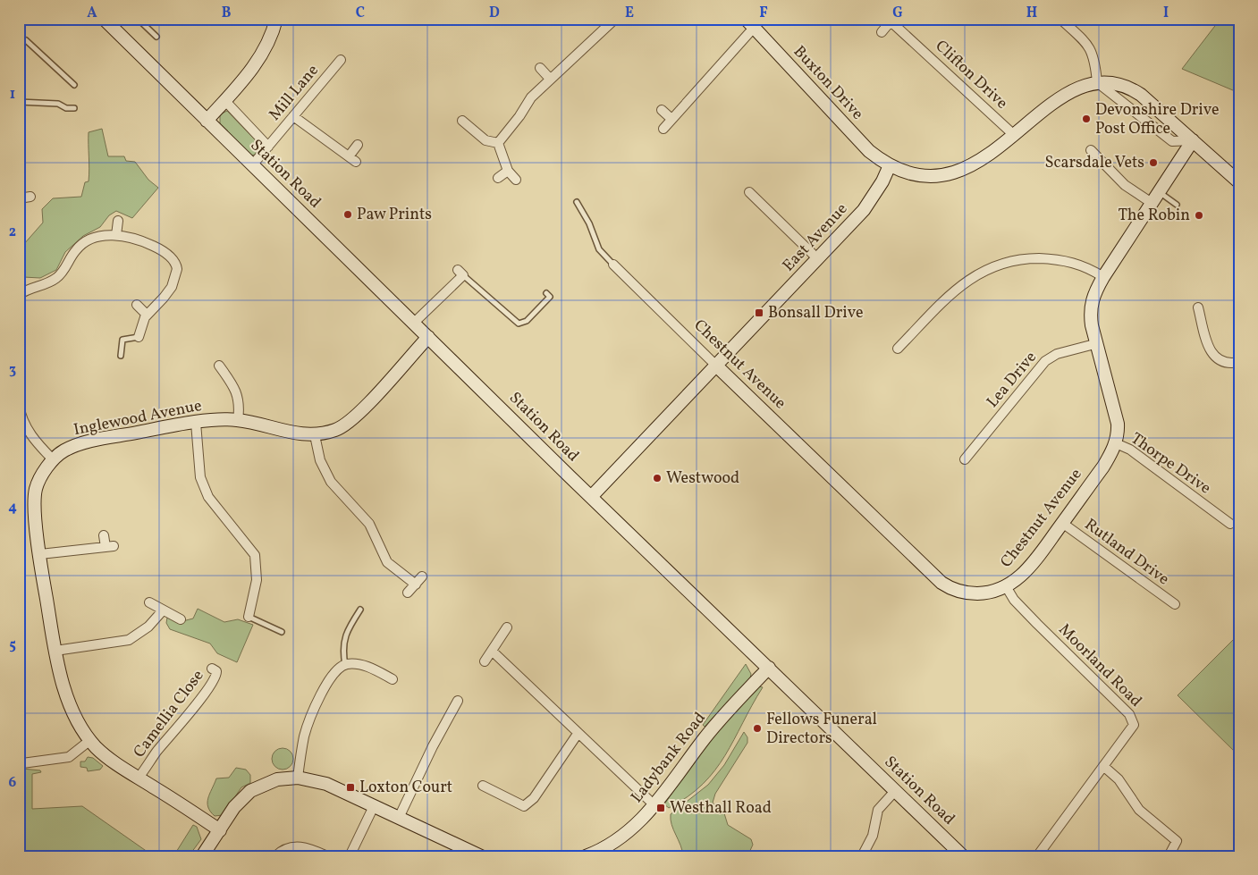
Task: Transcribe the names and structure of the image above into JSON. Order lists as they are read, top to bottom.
{
  "streets": {
    "street": [
      "Clifton Drive",
      "Buxton Drive",
      "Mill Lane",
      "Station Road",
      "East Avenue",
      "Chestnut Avenue",
      "Lea Drive",
      "Inglewood Avenue",
      "Thorpe Drive",
      "Rutland Drive",
      "Moorland Road",
      "Camellia Close",
      "Ladybank Road"
    ]
  },
  "crossings": [
    ["Buxton Drive", "East Avenue"],
    ["Mill Lane", "Station Road"],
    ["Station Road", "East Avenue"],
    ["Station Road", "Inglewood Avenue"],
    ["Station Road", "Ladybank Road"],
    ["East Avenue", "Chestnut Avenue"],
    ["Chestnut Avenue", "Lea Drive"],
    ["Chestnut Avenue", "Thorpe Drive"],
    ["Chestnut Avenue", "Rutland Drive"],
    ["Chestnut Avenue", "Moorland Road"],
    ["Inglewood Avenue", "Camellia Close"]
  ],
  "places": {
    "other": [
      "Devonshire Drive Post Office",
      "Scarsdale Vets",
      "Paw Prints",
      "The Robin",
      "Westwood",
      "Fellows Funeral Directors"
    ],
    "transit": ["Bonsall Drive", "Loxton Court", "Westhall Road"]
  },
  "grid": {
    "columns": [
      "A",
      "B",
      "C",
      "D",
      "E",
      "F",
      "G",
      "H",
      "I"
    ],
    "rows": [
      "1",
      "2",
      "3",
      "4",
      "5",
      "6"
    ]
  }
}
